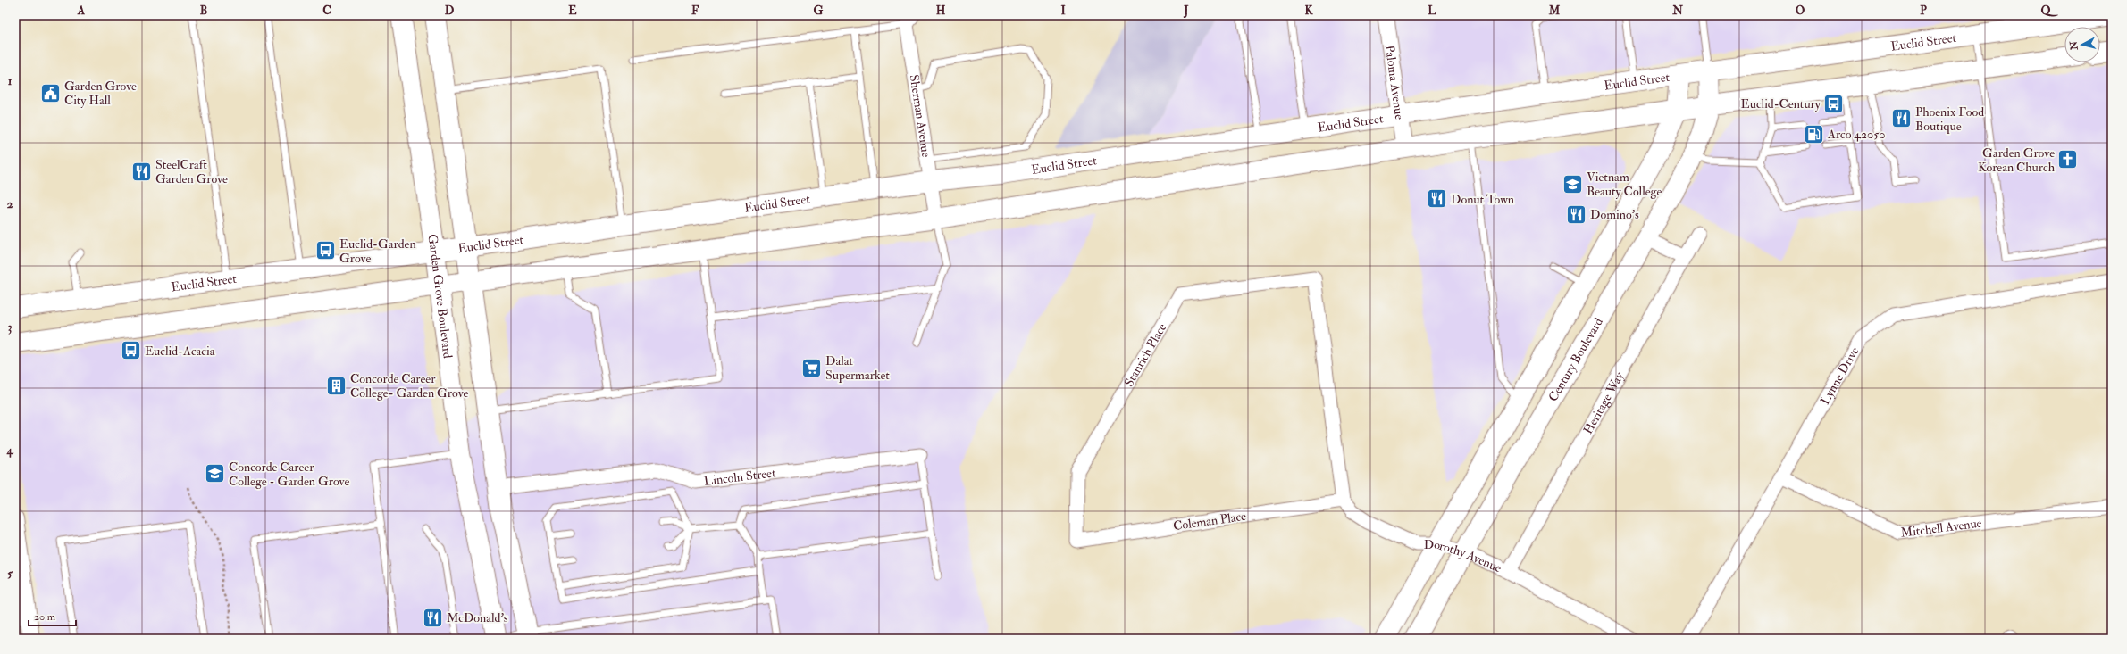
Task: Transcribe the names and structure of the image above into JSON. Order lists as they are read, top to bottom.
{
  "streets": {
    "main road": ["Euclid Street", "Garden Grove Boulevard", "Century Boulevard"],
    "street": [
      "Paloma Avenue",
      "Sherman Avenue",
      "Stanrich Place",
      "Lynne Drive",
      "Heritage Way",
      "Lincoln Street",
      "Coleman Place",
      "Mitchell Avenue",
      "Dorothy Avenue"
    ]
  },
  "crossings": [
    ["Euclid Street", "Paloma Avenue"],
    ["Euclid Street", "Sherman Avenue"],
    ["Euclid Street", "Garden Grove Boulevard"],
    ["Euclid Street", "Century Boulevard"],
    ["Stanrich Place", "Coleman Place"],
    ["Stanrich Place", "Dorothy Avenue"],
    ["Century Boulevard", "Dorothy Avenue"],
    ["Lynne Drive", "Mitchell Avenue"],
    ["Heritage Way", "Dorothy Avenue"],
    ["Coleman Place", "Dorothy Avenue"]
  ],
  "places": {
    "public building": ["Garden Grove City Hall"],
    "bus stop": ["Euclid-Century", "Euclid-Garden Grove", "Euclid-Acacia"],
    "restaurant": [
      "Phoenix Food Boutique",
      "SteelCraft Garden Grove",
      "Donut Town",
      "Domino's",
      "McDonald's"
    ],
    "fuel station": ["Arco 42050"],
    "church": ["Garden Grove Korean Church"],
    "school or university": ["Vietnam Beauty College", "Concorde Career College - Garden Grove"],
    "supermarket": ["Dalat Supermarket"],
    "building": ["Concorde Career College- Garden Grove"]
  },
  "scale_bar": "20 m",
  "north": "left",
  "grid": {
    "columns": [
      "A",
      "B",
      "C",
      "D",
      "E",
      "F",
      "G",
      "H",
      "I",
      "J",
      "K",
      "L",
      "M",
      "N",
      "O",
      "P",
      "Q"
    ],
    "rows": [
      "1",
      "2",
      "3",
      "4",
      "5"
    ]
  }
}
